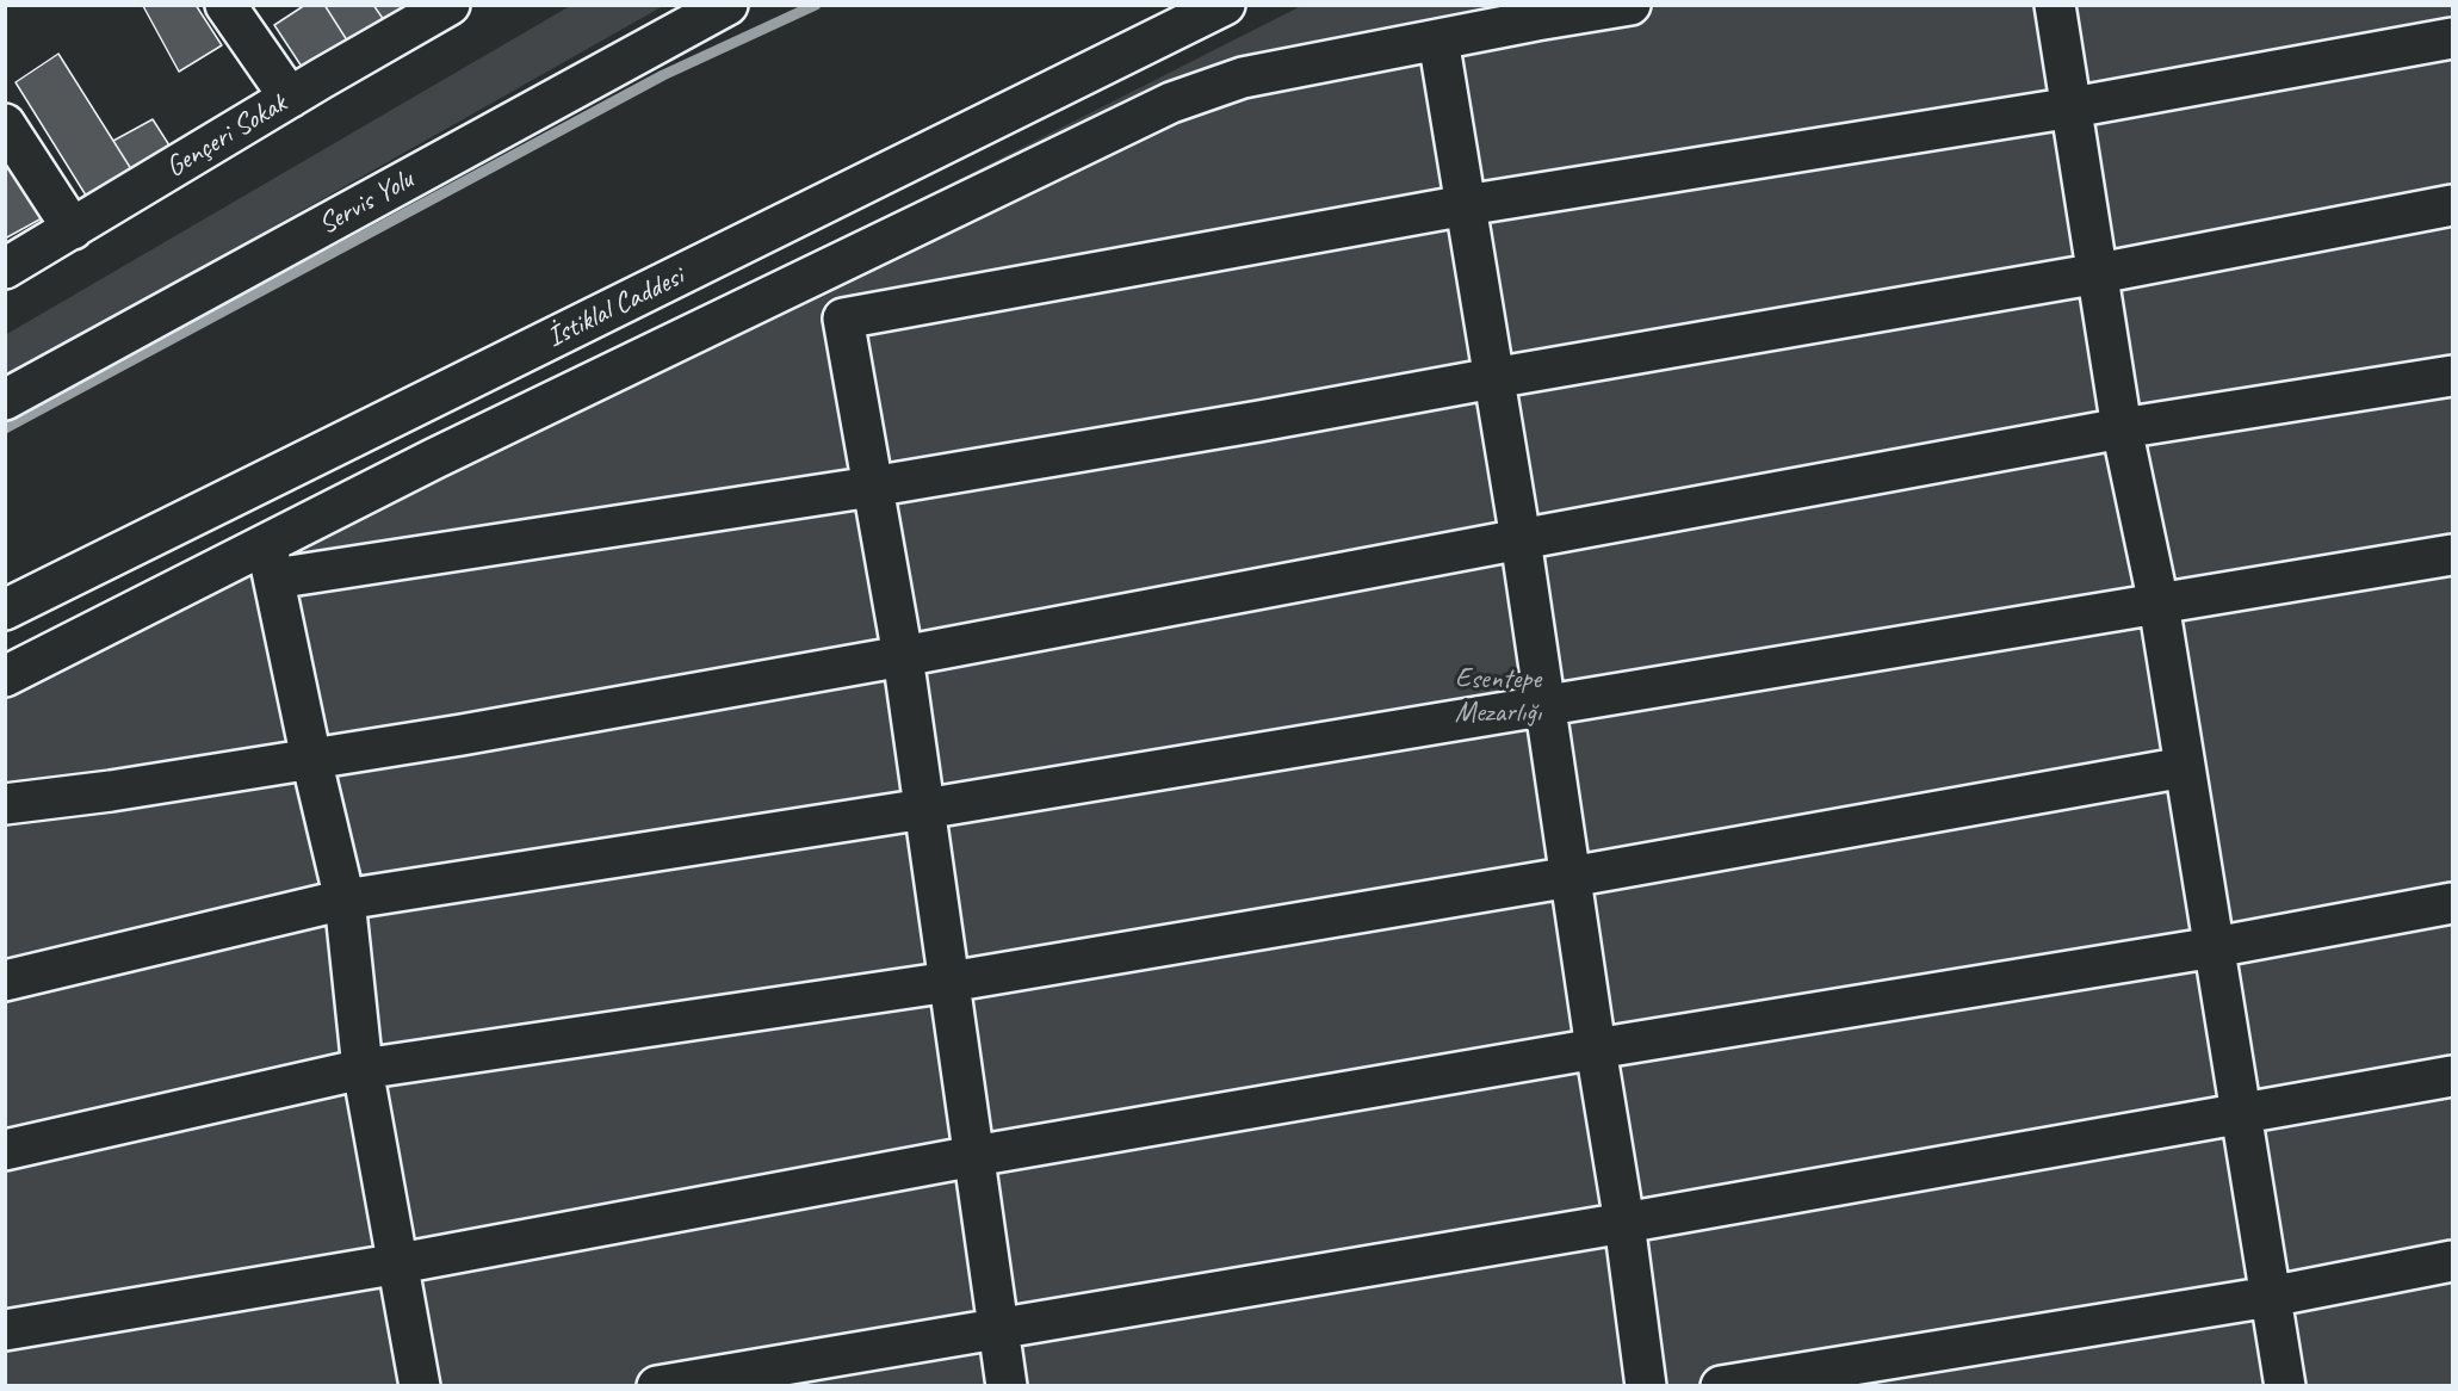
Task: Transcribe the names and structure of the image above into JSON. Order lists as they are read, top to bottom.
{
  "streets": {
    "street": ["Gençeri Sokak", "Servis Yolu", "İstiklal Caddesi"]
  },
  "parks": ["Esentepe Mezarlığı"]
}
